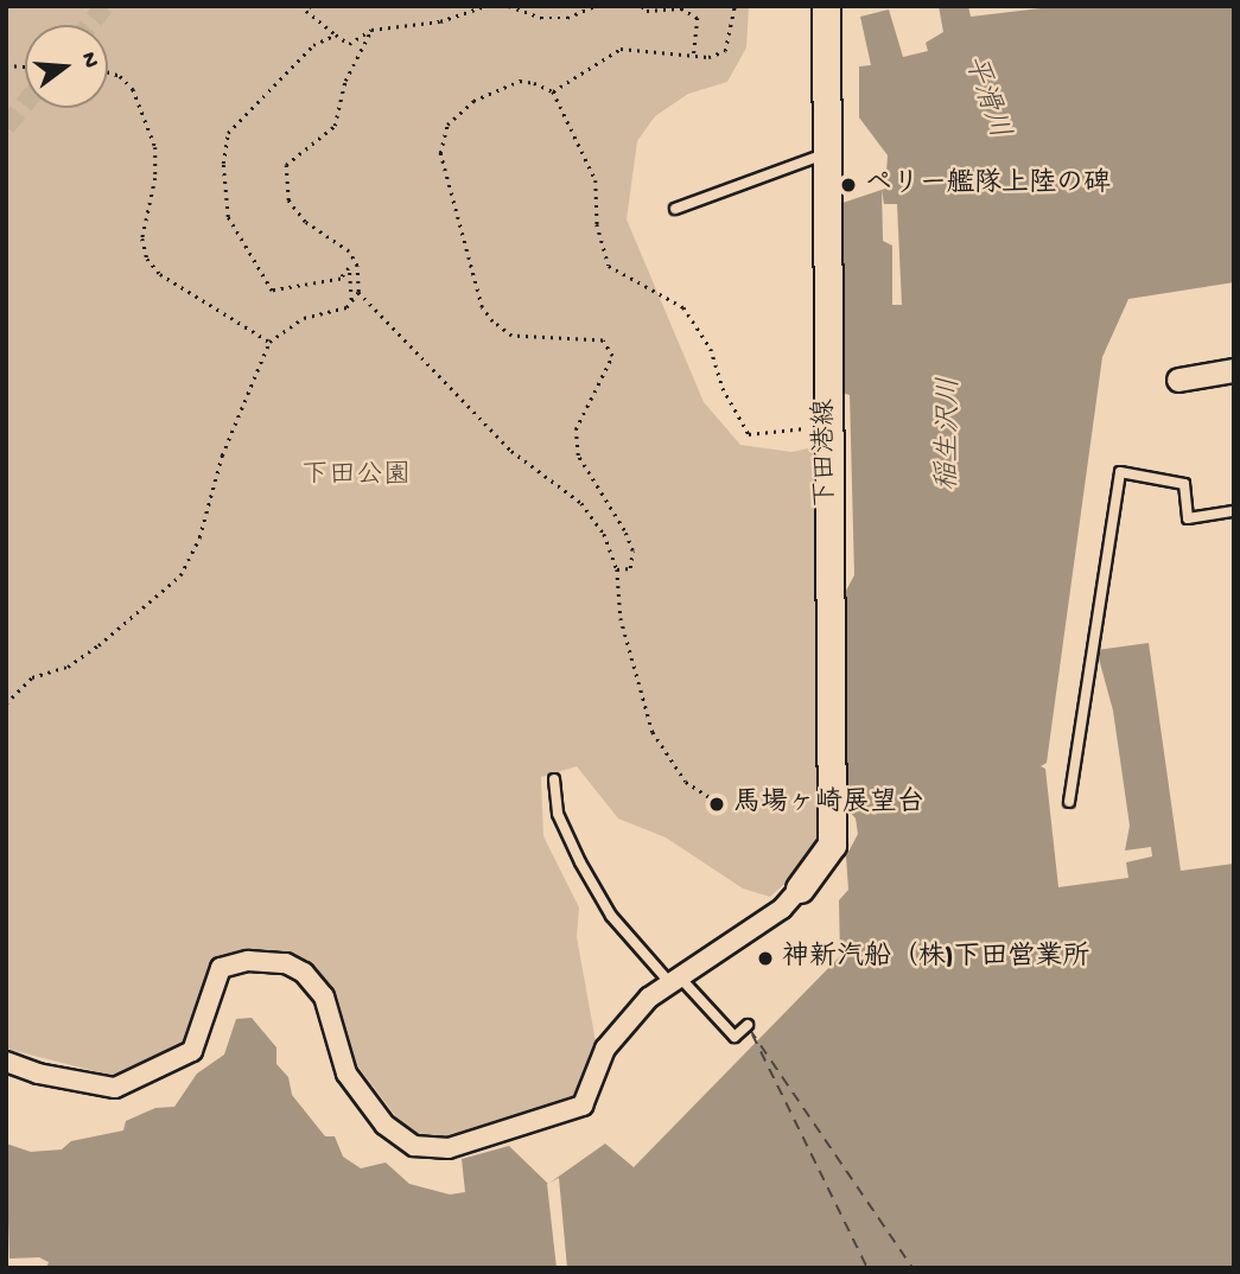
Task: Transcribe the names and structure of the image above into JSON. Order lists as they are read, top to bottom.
{
  "streets": {
    "main road": ["下田港線"]
  },
  "water": ["平滑川", "稲生沢川"],
  "parks": ["下田公園"],
  "places": ["ペリー艦隊上陸の碑", "馬場ヶ崎展望台", "神新汽船（株)下田営業所"],
  "north": "right"
}
